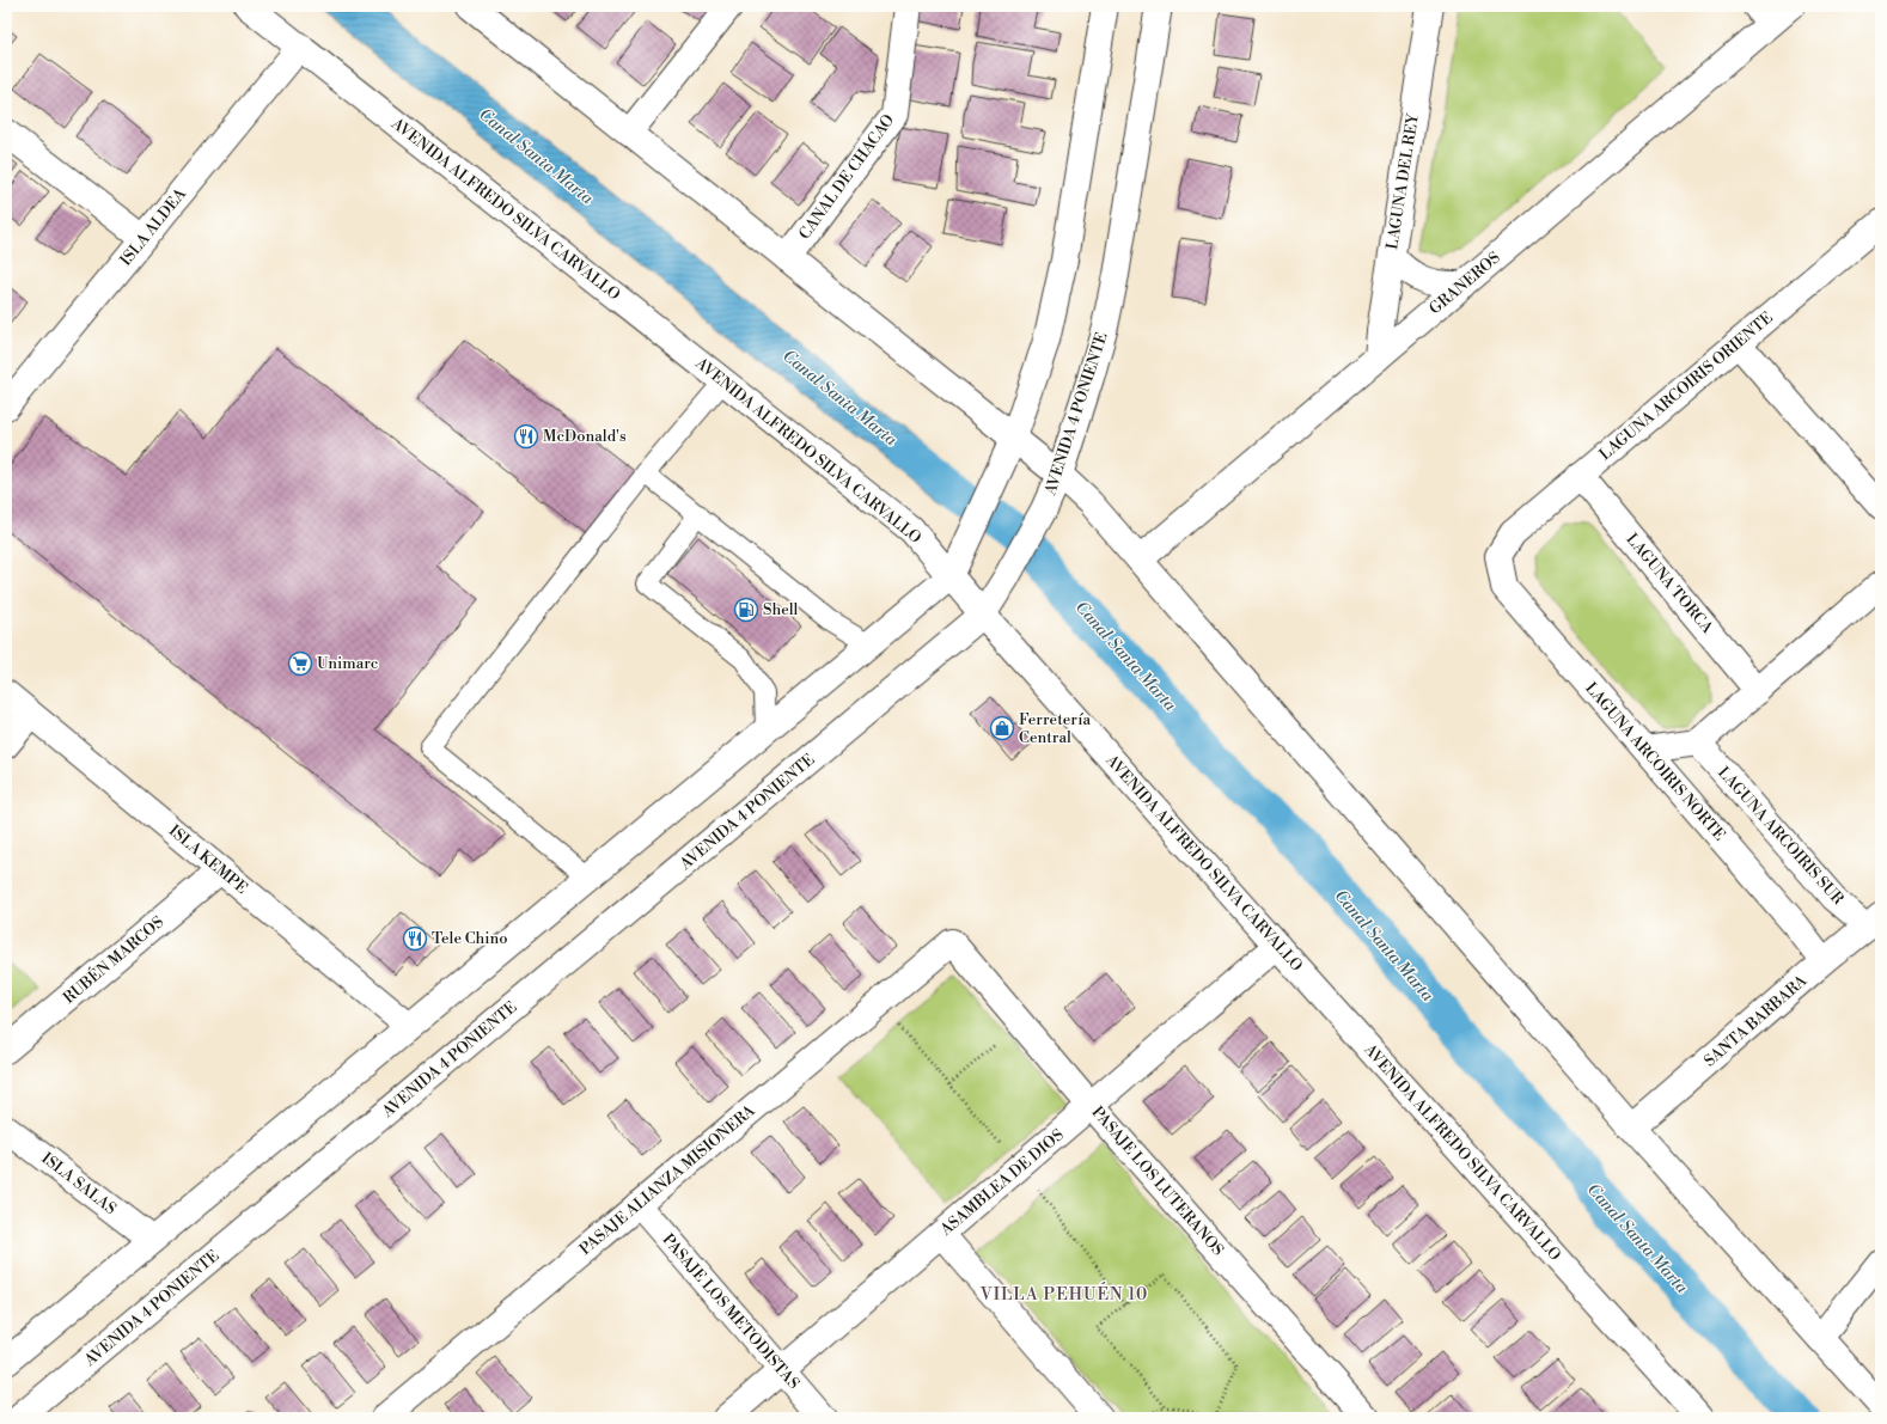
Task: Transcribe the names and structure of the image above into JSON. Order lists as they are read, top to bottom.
{
  "streets": {
    "street": [
      "CANAL DE CHACAO",
      "LAGUNA DEL REY",
      "AVENIDA ALFREDO SILVA CARVALLO",
      "ISLA ALDEA",
      "GRANEROS",
      "LAGUNA ARCOIRIS ORIENTE",
      "AVENIDA 4 PONIENTE",
      "LAGUNA TORCA",
      "LAGUNA ARCOIRIS NORTE",
      "LAGUNA ARCOIRIS SUR",
      "ISLA KEMPE",
      "RUBÉN MARCOS",
      "SANTA BARBARA",
      "PASAJE ALIANZA MISIONERA",
      "PASAJE LOS LUTERANOS",
      "ASAMBLEA DE DIOS",
      "ISLA SALAS",
      "PASAJE LOS METODISTAS"
    ]
  },
  "crossings": [
    ["LAGUNA DEL REY", "GRANEROS"],
    ["AVENIDA ALFREDO SILVA CARVALLO", "ISLA ALDEA"],
    ["AVENIDA ALFREDO SILVA CARVALLO", "AVENIDA 4 PONIENTE"],
    ["AVENIDA ALFREDO SILVA CARVALLO", "ASAMBLEA DE DIOS"],
    ["LAGUNA ARCOIRIS ORIENTE", "LAGUNA TORCA"],
    ["LAGUNA ARCOIRIS ORIENTE", "LAGUNA ARCOIRIS NORTE"],
    ["LAGUNA ARCOIRIS NORTE", "SANTA BARBARA"],
    ["LAGUNA ARCOIRIS SUR", "SANTA BARBARA"],
    ["ISLA KEMPE", "RUBÉN MARCOS"],
    ["PASAJE ALIANZA MISIONERA", "PASAJE LOS LUTERANOS"],
    ["PASAJE ALIANZA MISIONERA", "PASAJE LOS METODISTAS"],
    ["PASAJE LOS LUTERANOS", "ASAMBLEA DE DIOS"],
    ["ASAMBLEA DE DIOS", "PASAJE LOS METODISTAS"]
  ],
  "districts": ["VILLA PEHUÉN 10"],
  "water": ["Canal Santa Marta"],
  "places": {
    "restaurant": ["McDonald's", "Tele Chino"],
    "fuel station": ["Shell"],
    "supermarket": ["Unimarc"],
    "shop": ["Ferretería Central"]
  }
}
